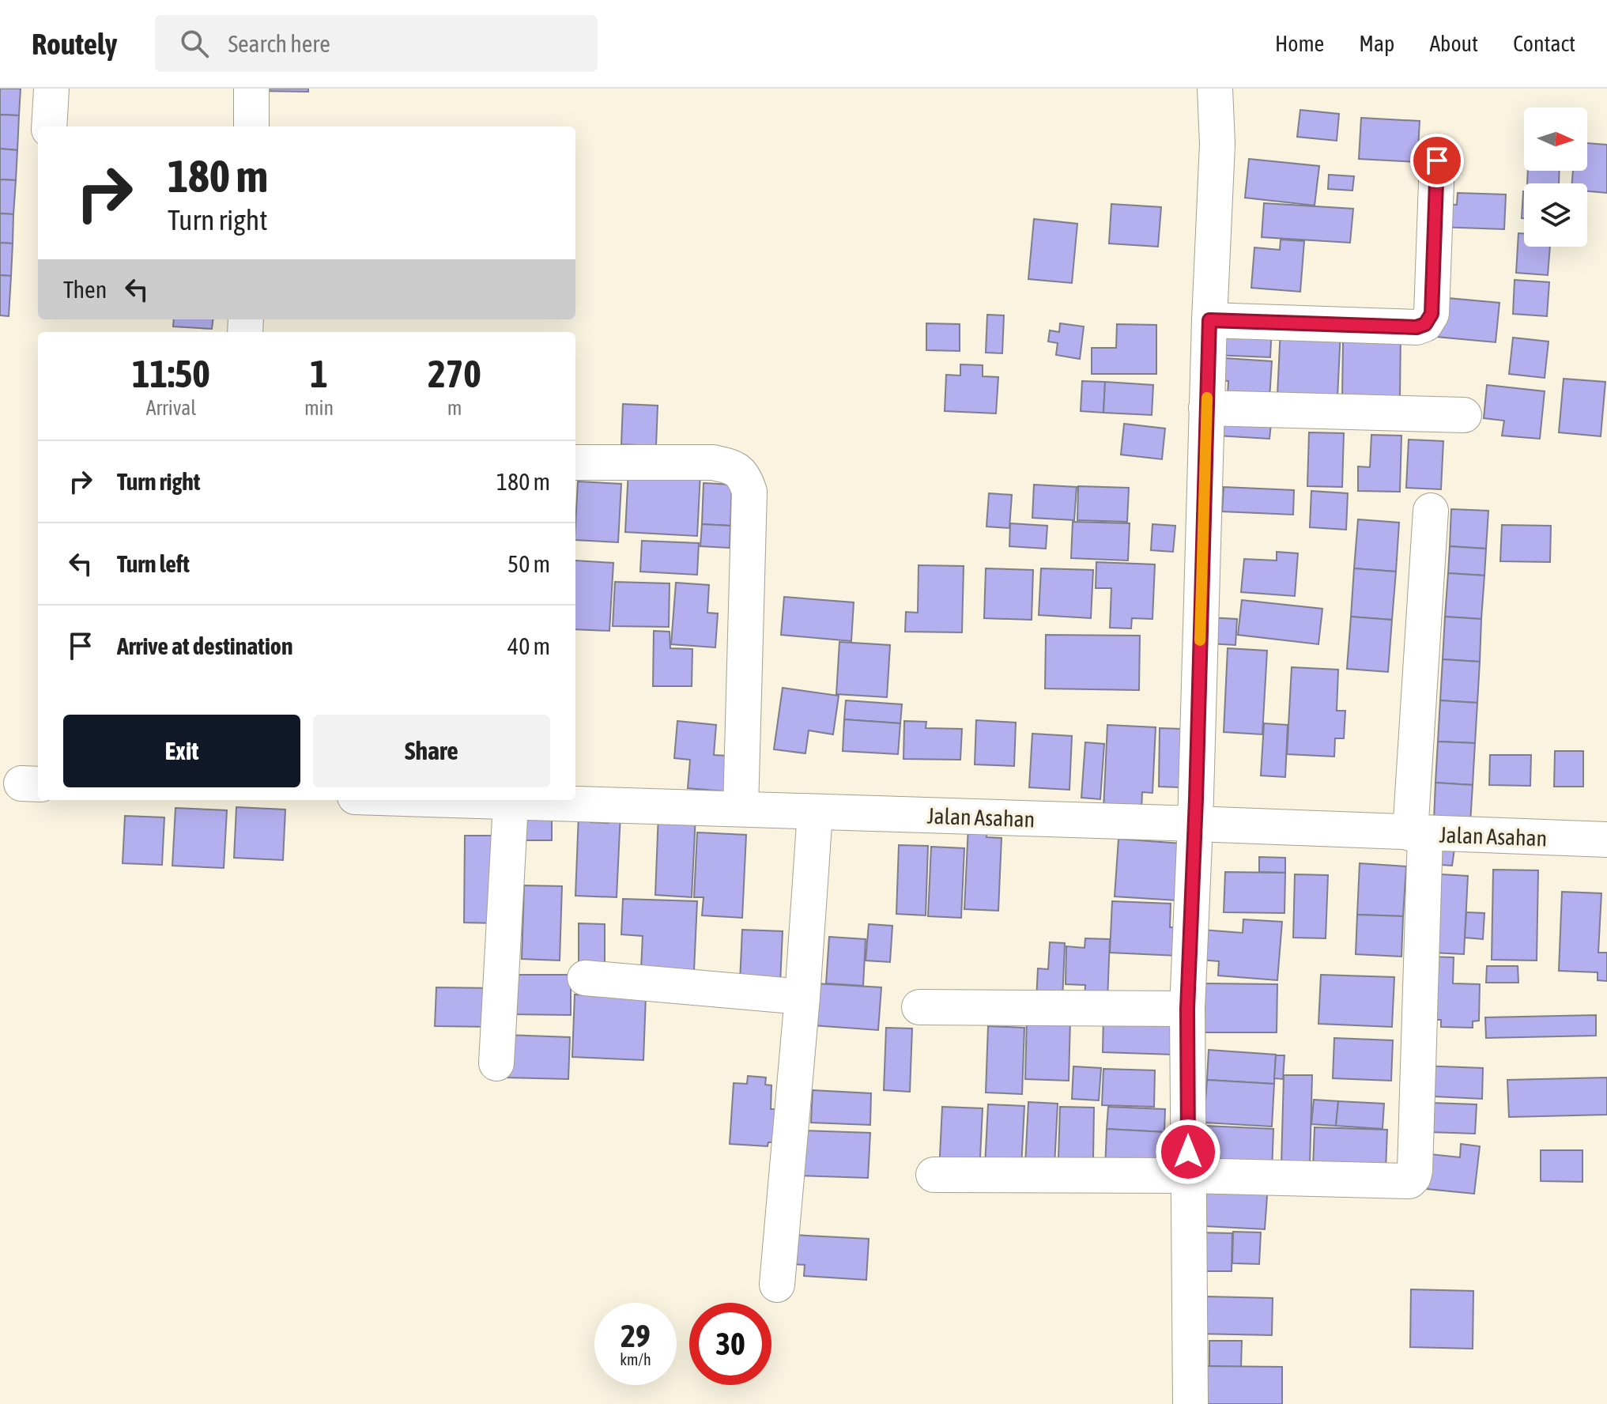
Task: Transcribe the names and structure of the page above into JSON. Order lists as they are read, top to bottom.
{
  "streets": {
    "street": ["Jalan Asahan"]
  },
  "north": "right",
  "page": {
    "header": "Routely",
    "search": "Search here",
    "nav": [
      "Home",
      "Map",
      "About",
      "Contact"
    ],
    "turn": ["180 m", "Turn right"],
    "then": "Then",
    "eta": [
      "11:50",
      "Arrival",
      "1",
      "min",
      "270",
      "m"
    ],
    "list": [
      {
        "name": "Turn right",
        "value": "180 m"
      },
      {
        "name": "Turn left",
        "value": "50 m"
      },
      {
        "name": "Arrive at destination",
        "value": "40 m"
      }
    ],
    "buttons": ["Exit", "Share"],
    "speed": "29 km/h",
    "limit": "30"
  }
}
